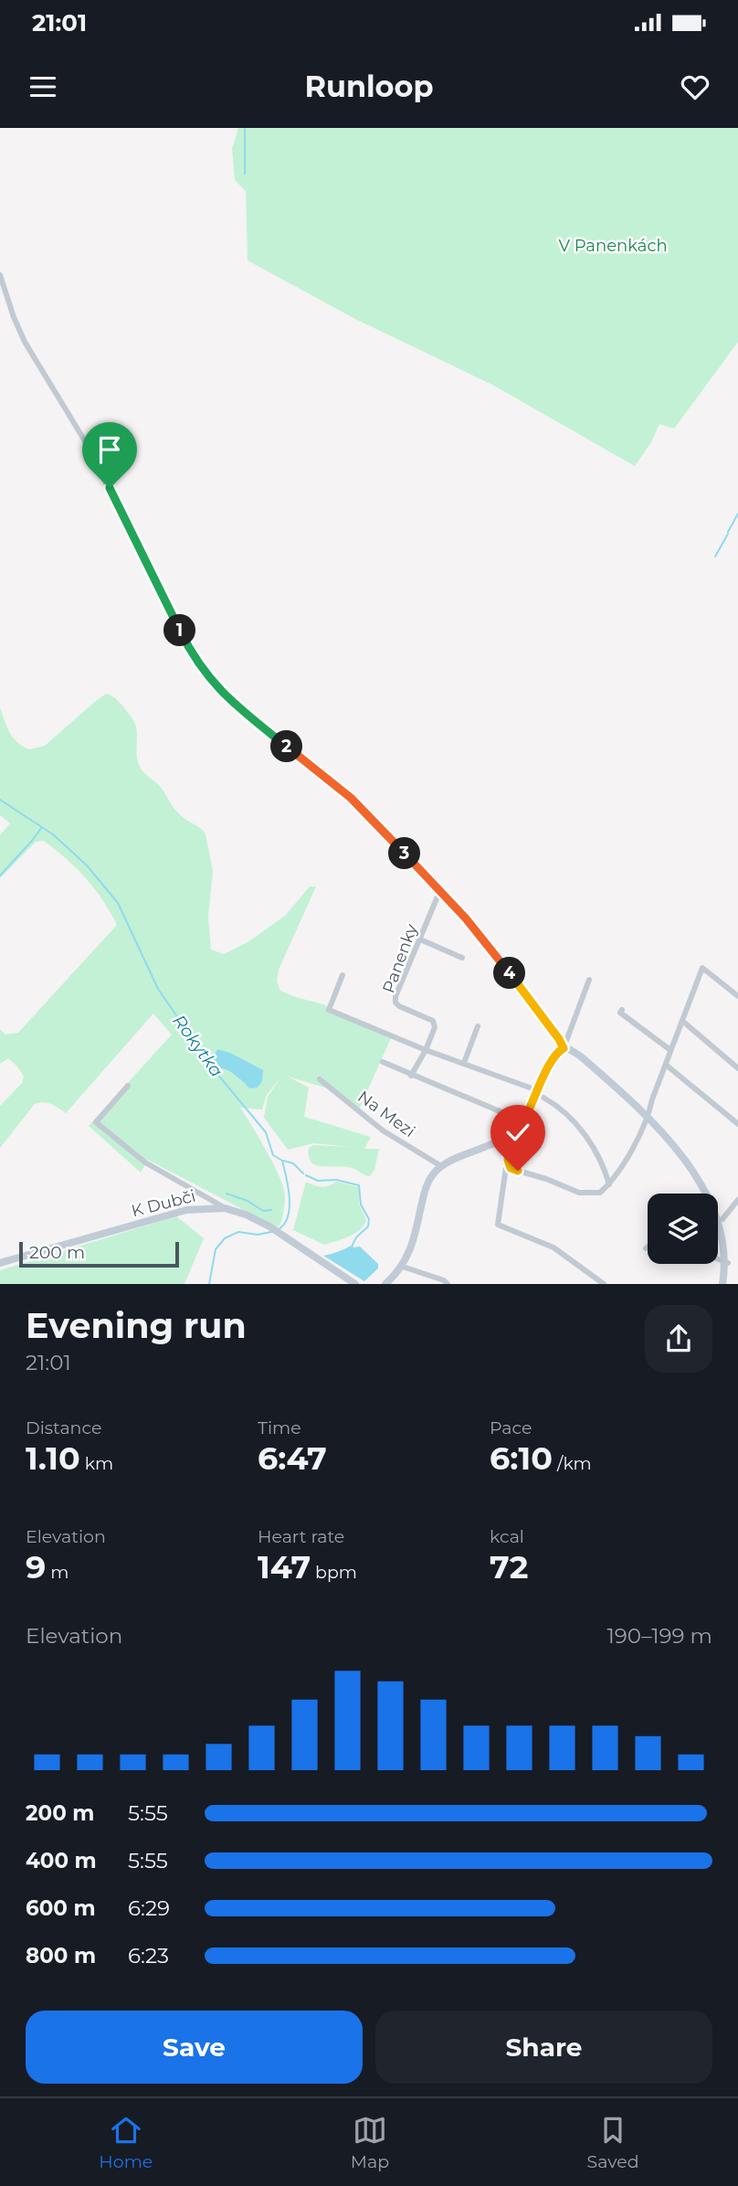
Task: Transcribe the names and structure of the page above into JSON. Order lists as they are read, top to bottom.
{
  "streets": {
    "street": ["Panenky", "Na Mezi", "K Dubči"]
  },
  "water": ["Rokytka"],
  "parks": ["V Panenkách"],
  "scale_bar": "200 m",
  "page": {
    "status": "21:01",
    "header": "Runloop",
    "pins": [
      "1",
      "2",
      "3",
      "4"
    ],
    "scale": "200 m",
    "heading": ["Evening run", "21:01"],
    "stats": [
      ["Distance", "1.10 km"],
      ["Time", "6:47"],
      ["Pace", "6:10 /km"],
      ["Elevation", "9 m"],
      ["Heart rate", "147 bpm"],
      ["kcal", "72"]
    ],
    "chart": ["Elevation", "190–199 m"],
    "list": [
      {
        "name": "200 m",
        "note": "5:55"
      },
      {
        "name": "400 m",
        "note": "5:55"
      },
      {
        "name": "600 m",
        "note": "6:29"
      },
      {
        "name": "800 m",
        "note": "6:23"
      }
    ],
    "buttons": ["Save", "Share"],
    "tabs": ["Home", "Map", "Saved"]
  }
}
